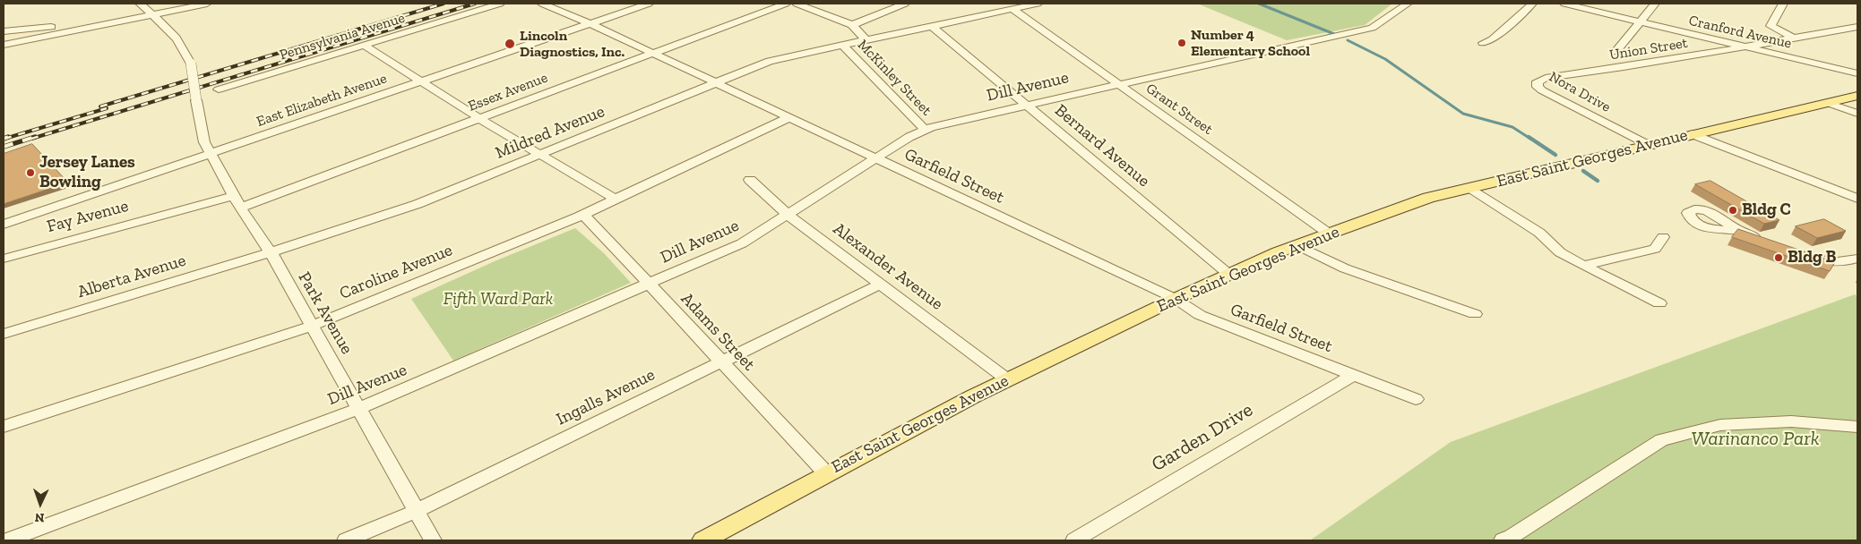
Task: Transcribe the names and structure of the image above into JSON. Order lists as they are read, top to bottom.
{
  "streets": {
    "main road": ["East Saint Georges Avenue"],
    "street": [
      "Cranford Avenue",
      "Pennsylvania Avenue",
      "Union Street",
      "McKinley Street",
      "Dill Avenue",
      "Essex Avenue",
      "Nora Drive",
      "East Elizabeth Avenue",
      "Grant Street",
      "Mildred Avenue",
      "Bernard Avenue",
      "Garfield Street",
      "Fay Avenue",
      "Alexander Avenue",
      "Caroline Avenue",
      "Alberta Avenue",
      "Park Avenue",
      "Adams Street",
      "Ingalls Avenue",
      "Garden Drive"
    ]
  },
  "crossings": [
    ["Cranford Avenue", "Union Street"],
    ["Union Street", "Nora Drive"],
    ["McKinley Street", "Dill Avenue"],
    ["McKinley Street", "Mildred Avenue"],
    ["Dill Avenue", "Grant Street"],
    ["Dill Avenue", "Bernard Avenue"],
    ["Dill Avenue", "Garfield Street"],
    ["Dill Avenue", "Alexander Avenue"],
    ["Dill Avenue", "Park Avenue"],
    ["Dill Avenue", "Adams Street"],
    ["Essex Avenue", "Garfield Street"],
    ["Essex Avenue", "Fay Avenue"],
    ["Essex Avenue", "Park Avenue"],
    ["Nora Drive", "East Saint Georges Avenue"],
    ["East Elizabeth Avenue", "Garfield Street"],
    ["East Elizabeth Avenue", "Park Avenue"],
    ["Grant Street", "East Saint Georges Avenue"],
    ["Mildred Avenue", "Garfield Street"],
    ["Mildred Avenue", "Alberta Avenue"],
    ["Mildred Avenue", "Park Avenue"],
    ["Bernard Avenue", "East Saint Georges Avenue"],
    ["East Saint Georges Avenue", "Garfield Street"],
    ["East Saint Georges Avenue", "Alexander Avenue"],
    ["East Saint Georges Avenue", "Adams Street"],
    ["Garfield Street", "Caroline Avenue"],
    ["Garfield Street", "Garden Drive"],
    ["Fay Avenue", "Park Avenue"],
    ["Alexander Avenue", "Ingalls Avenue"],
    ["Caroline Avenue", "Park Avenue"],
    ["Caroline Avenue", "Adams Street"],
    ["Alberta Avenue", "Park Avenue"],
    ["Park Avenue", "Ingalls Avenue"],
    ["Adams Street", "Ingalls Avenue"]
  ],
  "parks": ["Fifth Ward Park", "Warinanco Park"],
  "places": [
    "Number 4 Elementary School",
    "Lincoln Diagnostics, Inc.",
    "Jersey Lanes Bowling",
    "Bldg C",
    "Bldg B"
  ],
  "north": "bottom"
}
